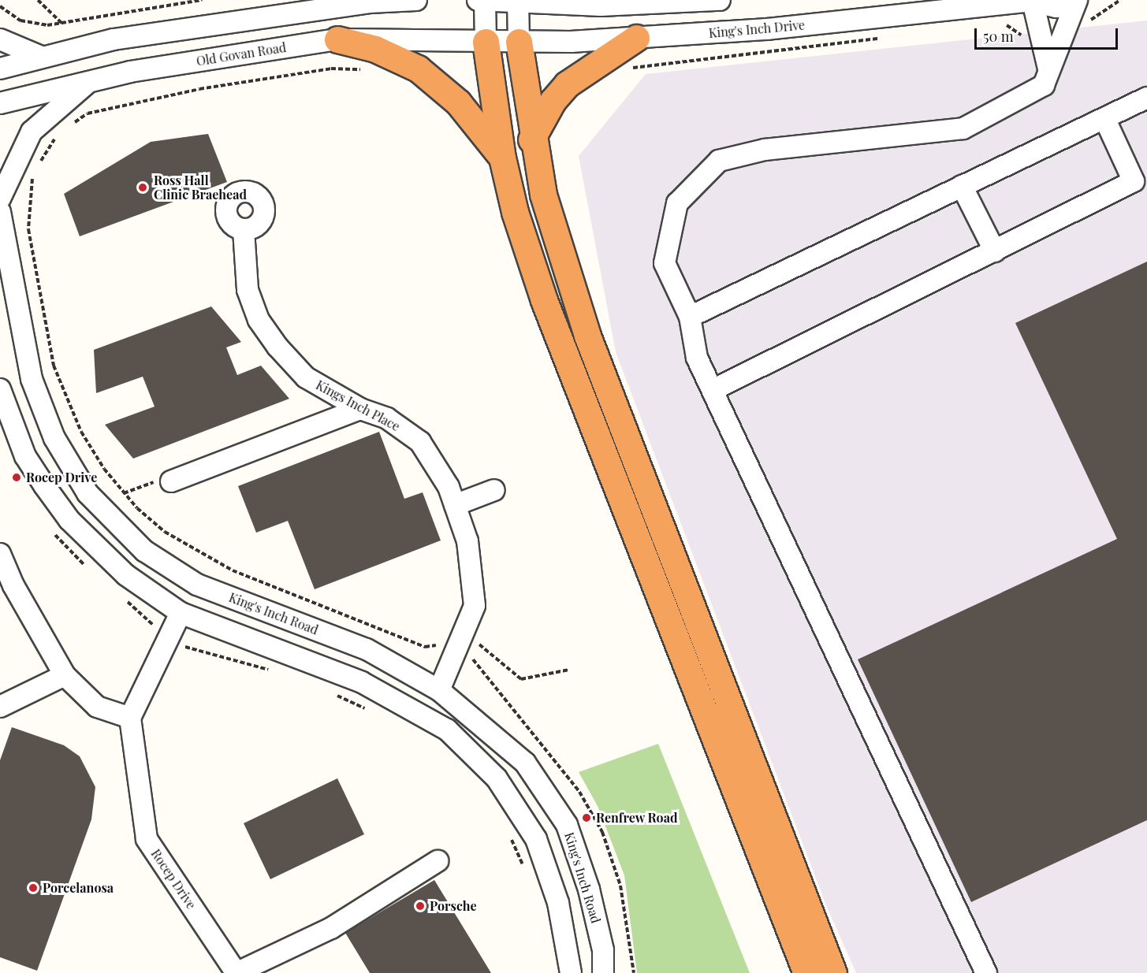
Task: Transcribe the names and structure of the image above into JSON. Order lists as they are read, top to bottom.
{
  "streets": {
    "street": [
      "King's Inch Drive",
      "Old Govan Road",
      "Kings Inch Place",
      "King's Inch Road",
      "Rocep Drive"
    ]
  },
  "crossings": [
    ["King's Inch Drive", "Old Govan Road"],
    ["Kings Inch Place", "King's Inch Road"]
  ],
  "places": [
    "Ross Hall Clinic Braehead",
    "Rocep Drive",
    "Renfrew Road",
    "Porcelanosa",
    "Porsche"
  ],
  "scale_bar": "50 m"
}
